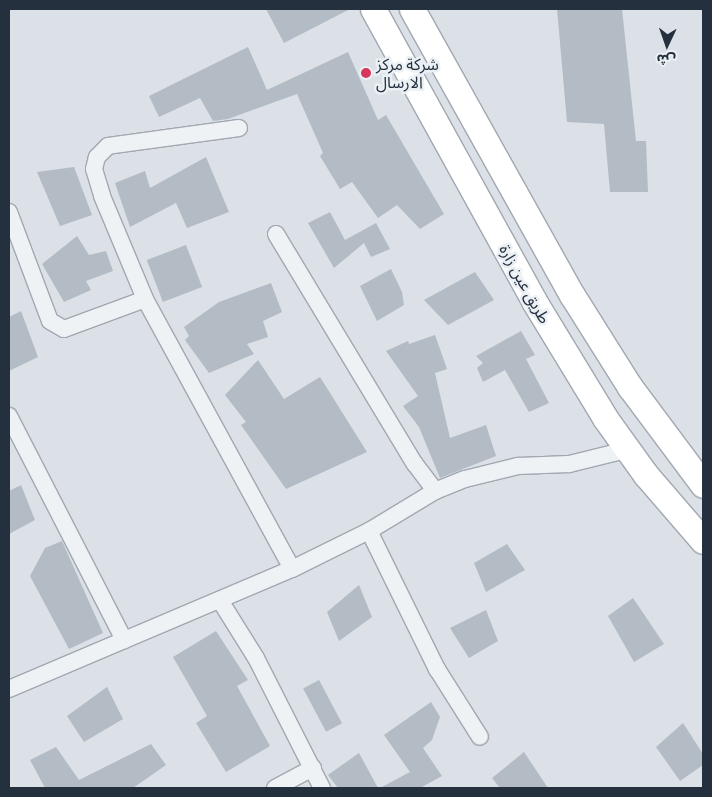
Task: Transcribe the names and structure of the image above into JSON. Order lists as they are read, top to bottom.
{
  "streets": {
    "main road": ["طريق عين زارة"]
  },
  "places": ["شركة مركز الارسال"],
  "north": "bottom"
}
